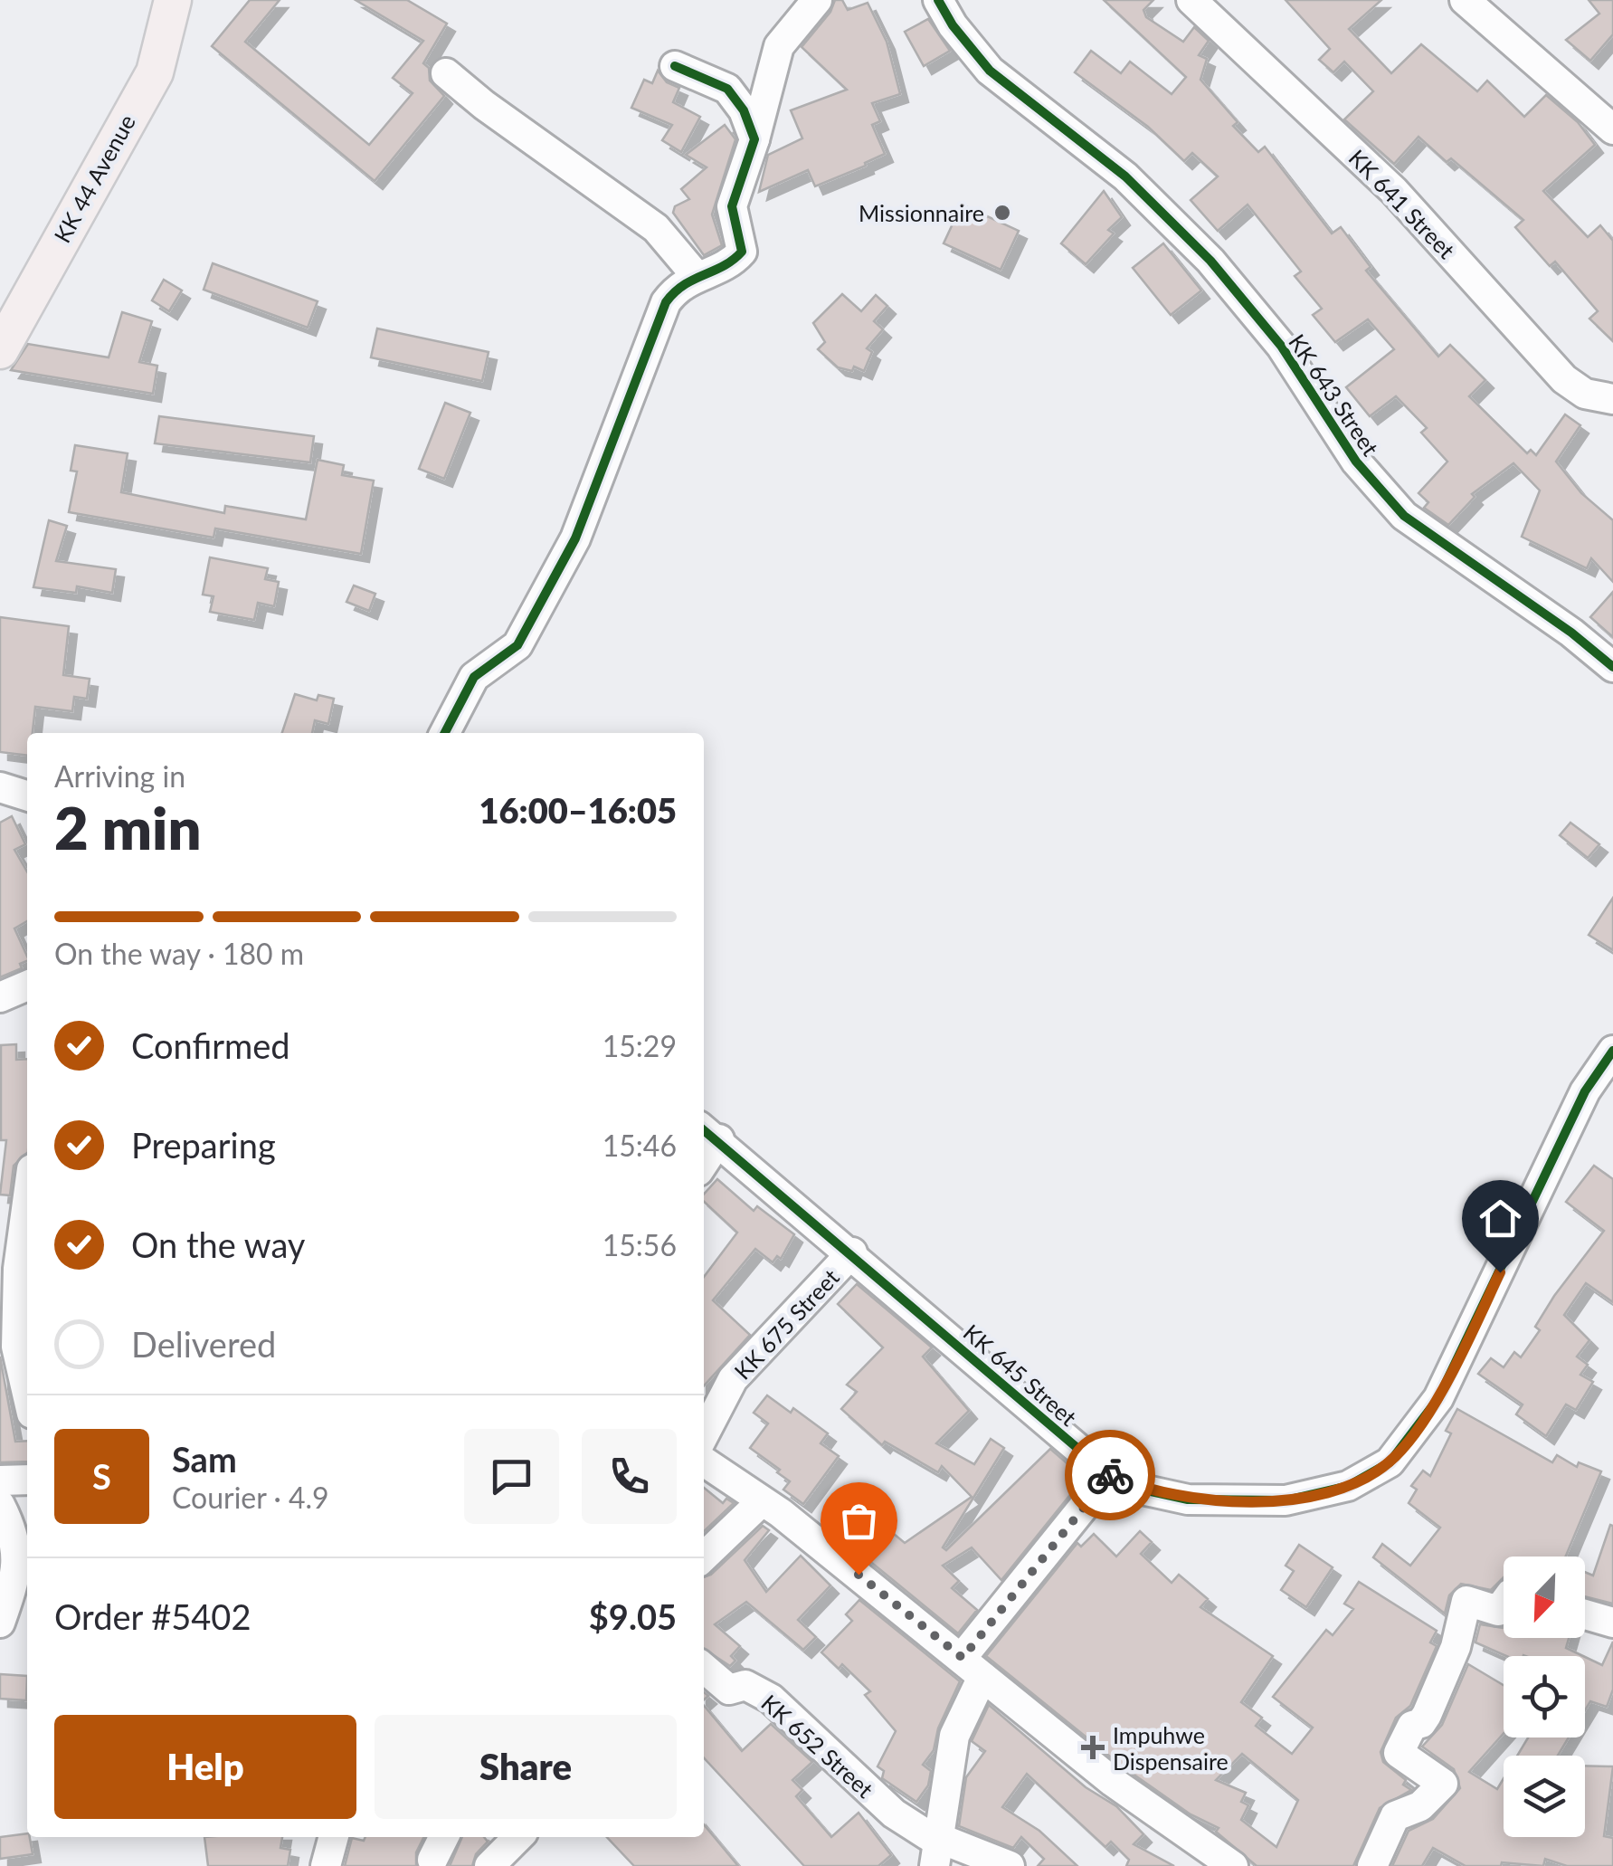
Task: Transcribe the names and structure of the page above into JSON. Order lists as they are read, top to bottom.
{
  "streets": {
    "main road": ["KK 44 Avenue"],
    "street": [
      "KK 641 Street",
      "KK 643 Street",
      "KK 675 Street",
      "KK 645 Street",
      "KK 652 Street"
    ]
  },
  "crossings": [
    ["KK 675 Street", "KK 645 Street"]
  ],
  "places": {
    "other": ["Missionnaire"],
    "health": ["Impuhwe Dispensaire"]
  },
  "north": "bottom left",
  "page": {
    "heading": ["2 min", "Arriving in", "16:00–16:05"],
    "panel": [
      "Sam",
      "Courier · 4.9",
      "Order #5402",
      "$9.05"
    ],
    "bar": "On the way · 180 m",
    "list": [
      ["Confirmed", "15:29"],
      ["Preparing", "15:46"],
      ["On the way", "15:56"],
      "Delivered"
    ],
    "round": "S",
    "buttons": ["Help", "Share"]
  }
}
